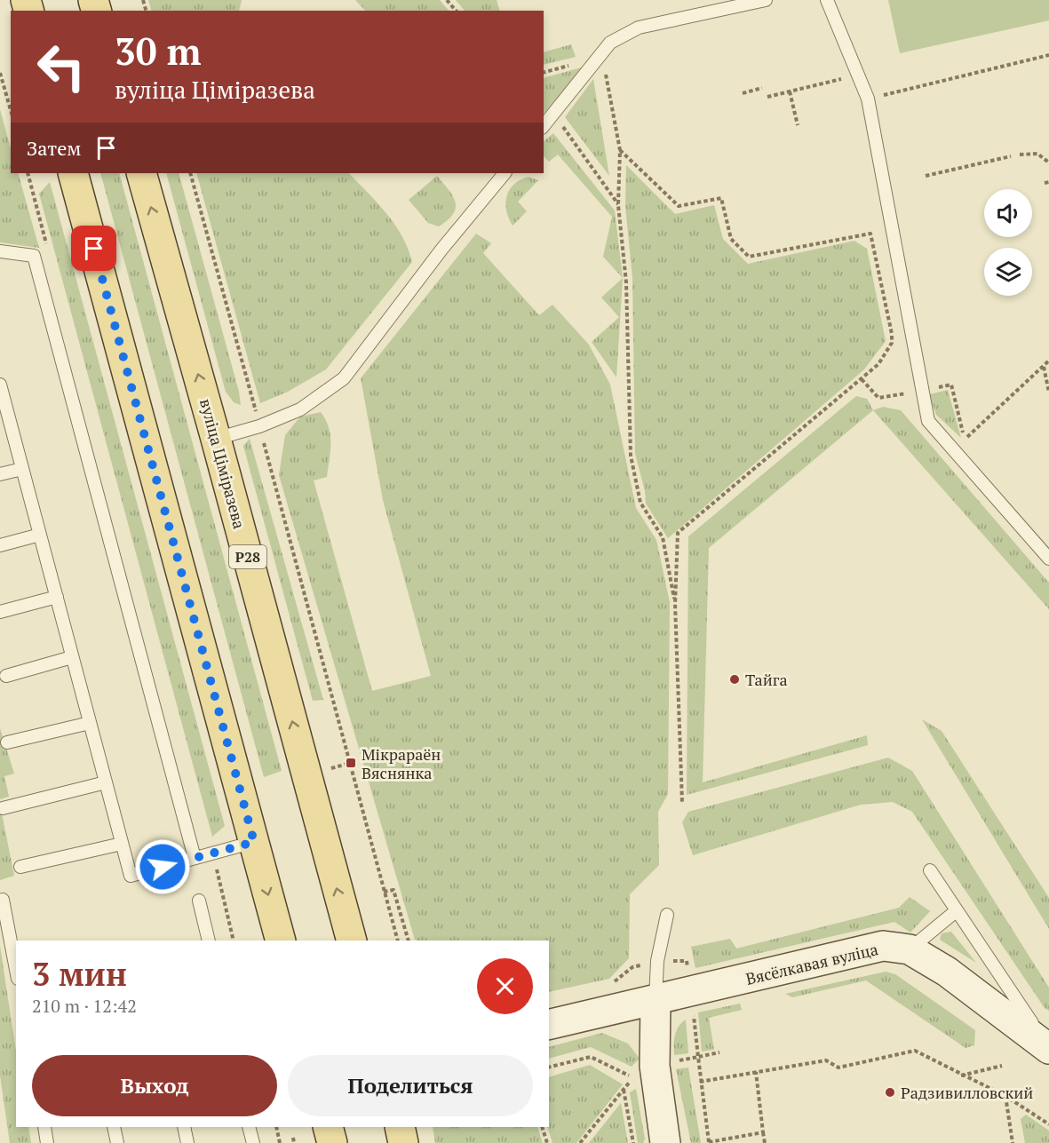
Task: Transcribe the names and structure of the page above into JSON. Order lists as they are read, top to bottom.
{
  "streets": {
    "main road": ["вуліца Ціміразева", "Р28"],
    "street": ["Вясёлкавая вуліца"]
  },
  "places": {
    "other": ["Тайга", "Радзивилловский"],
    "transit": ["Мікрараён Вяснянка"]
  },
  "page": {
    "turn": ["30 m", "вуліца Ціміразева"],
    "then": "Затем",
    "heading": ["3 мин", "210 m · 12:42"],
    "buttons": ["Выход", "Поделиться"]
  }
}
